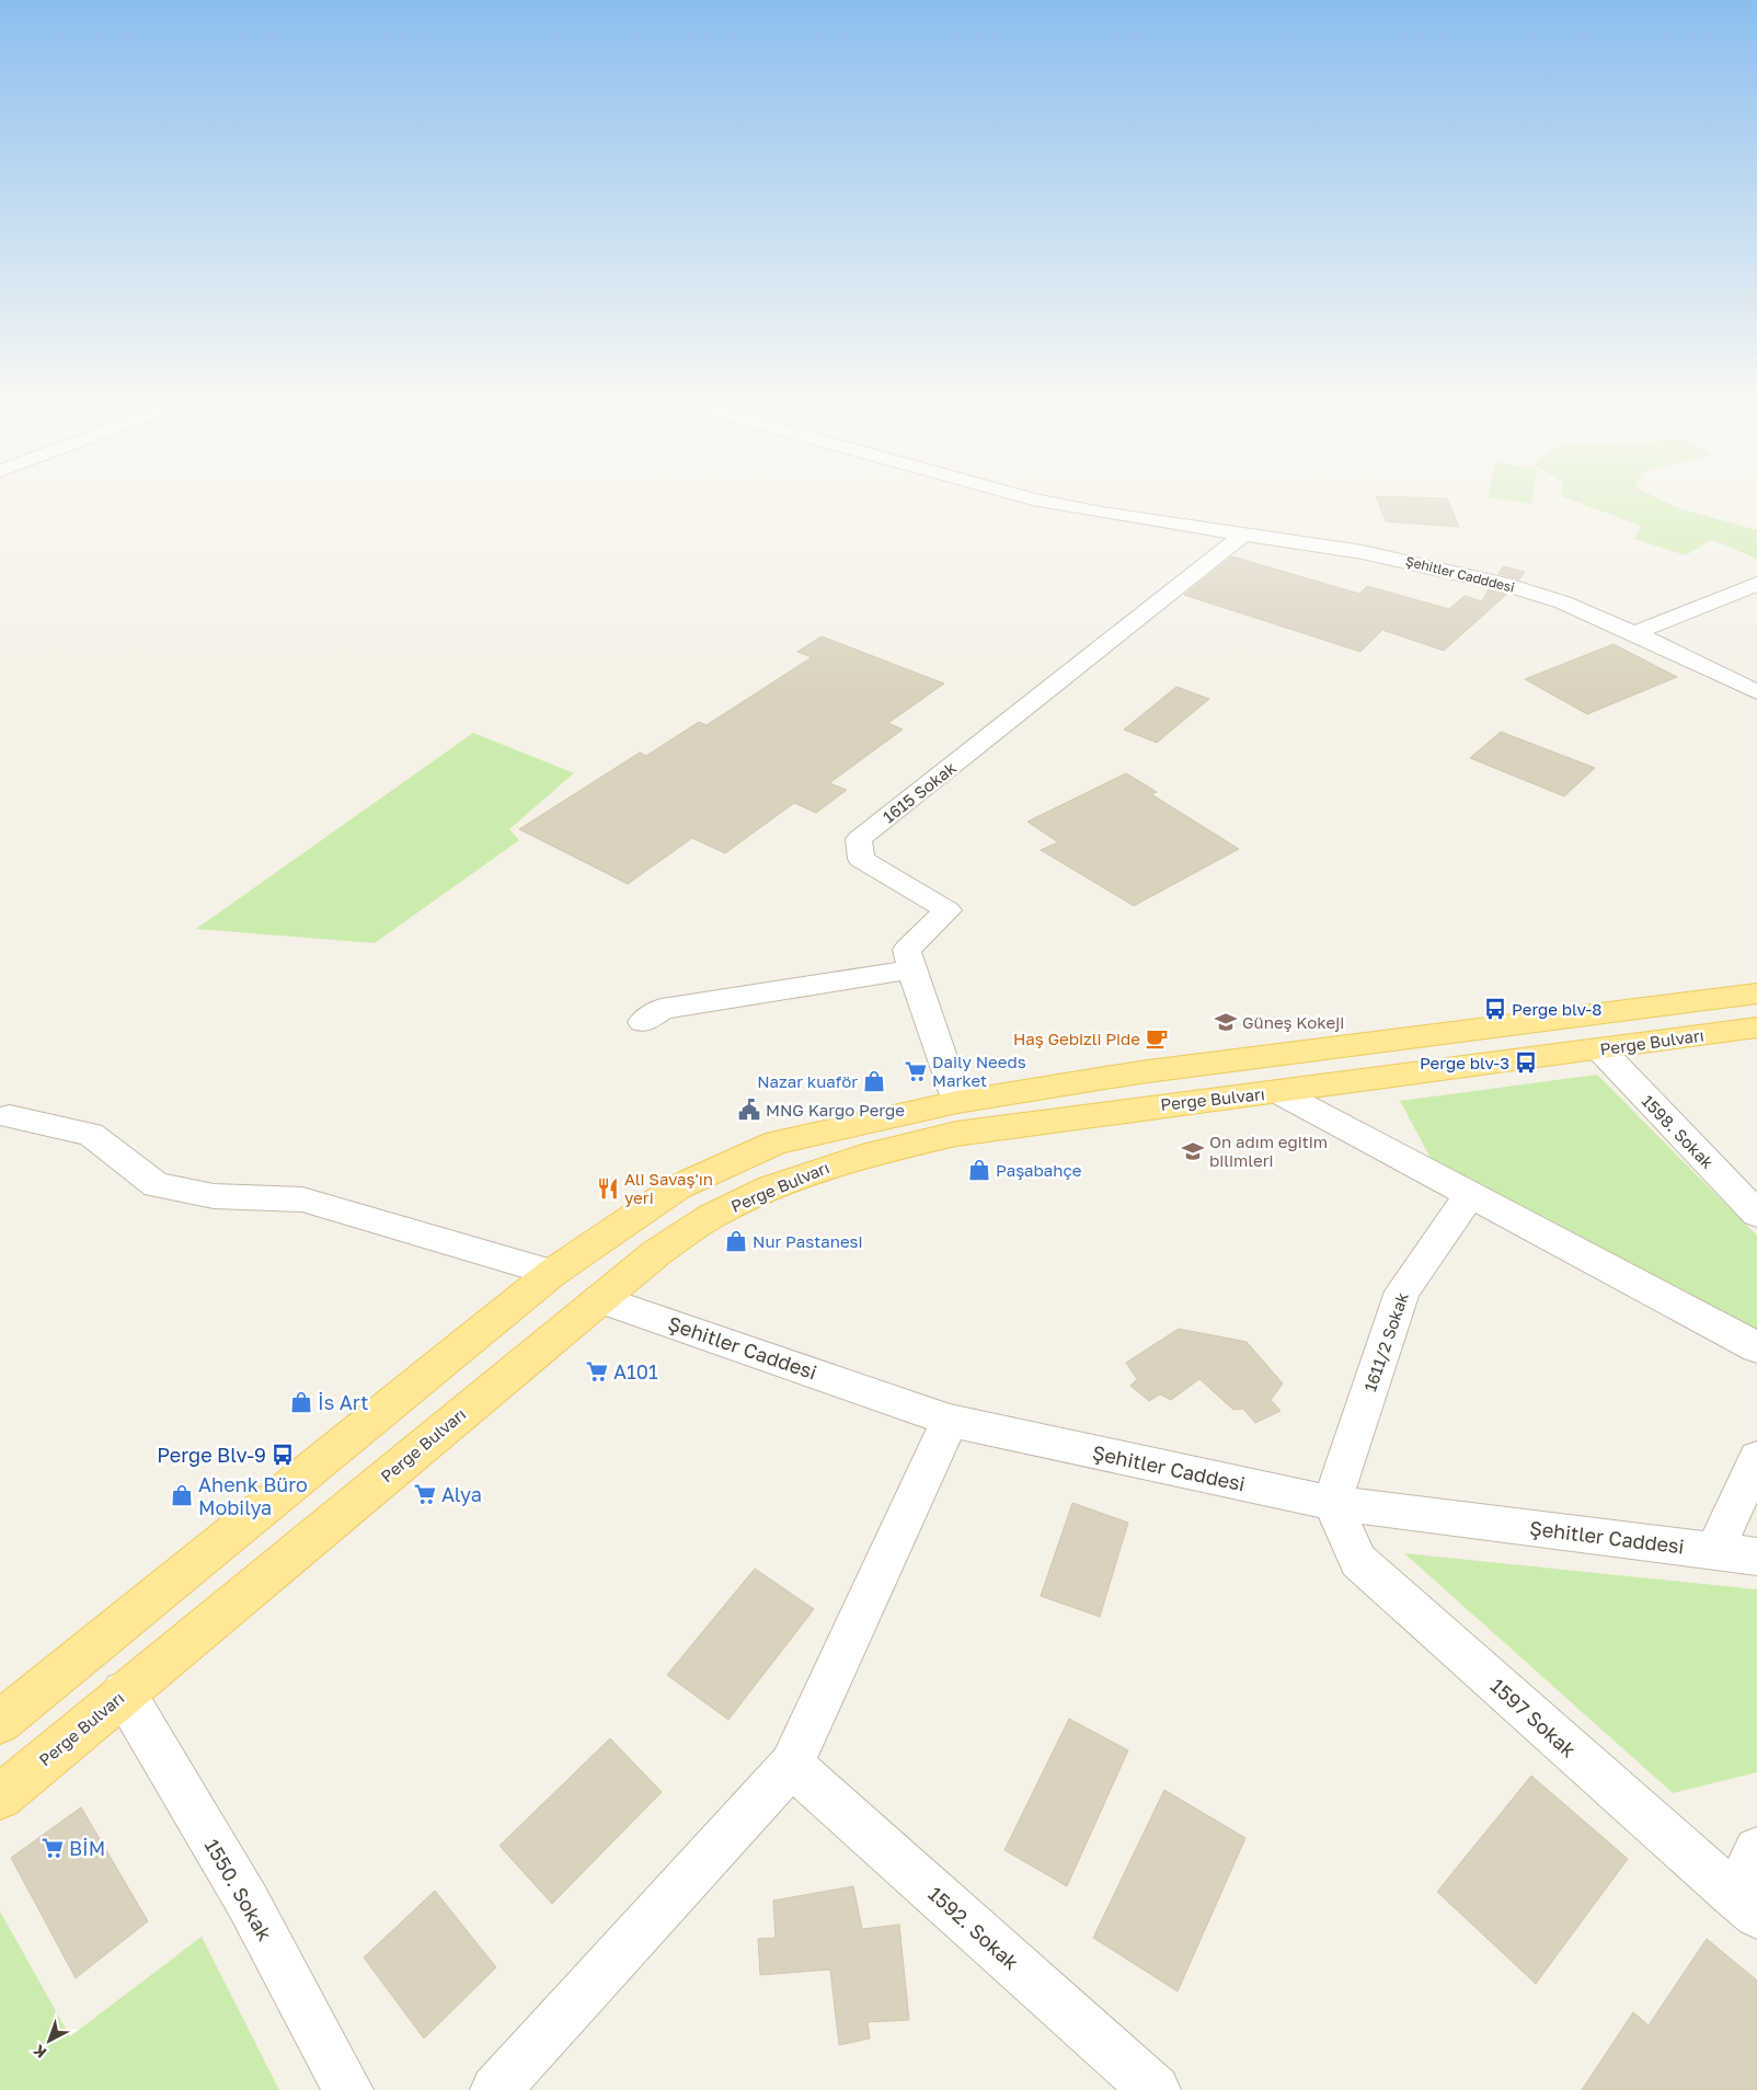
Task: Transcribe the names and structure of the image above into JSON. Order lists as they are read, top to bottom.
{
  "streets": {
    "main road": ["Perge Bulvarı"],
    "street": [
      "Şehitler Cadddesi",
      "1615 Sokak",
      "1598. Sokak",
      "1611/2 Sokak",
      "Şehitler Caddesi",
      "1597 Sokak",
      "1550. Sokak",
      "1592. Sokak"
    ]
  },
  "crossings": [
    ["Şehitler Cadddesi", "1615 Sokak"],
    ["1615 Sokak", "Perge Bulvarı"],
    ["Perge Bulvarı", "1598. Sokak"],
    ["Perge Bulvarı", "Şehitler Caddesi"],
    ["Perge Bulvarı", "1550. Sokak"],
    ["1611/2 Sokak", "Şehitler Caddesi"],
    ["1611/2 Sokak", "1597 Sokak"],
    ["Şehitler Caddesi", "1597 Sokak"]
  ],
  "places": {
    "bus stop": ["Perge blv-8", "Perge blv-3", "Perge Blv-9"],
    "school or university": ["Güneş Kokeji", "On adım eğitim bilimleri"],
    "cafe": ["Haş Gebizli Pide"],
    "supermarket": [
      "Daily Needs Market",
      "A101",
      "Alya",
      "BİM"
    ],
    "shop": [
      "Nazar kuaför",
      "Paşabahçe",
      "Nur Pastanesi",
      "İs Art",
      "Ahenk Büro Mobilya"
    ],
    "public building": ["MNG Kargo Perge"],
    "restaurant": ["Ali Savaş'ın yeri"]
  },
  "north": "bottom left"
}
